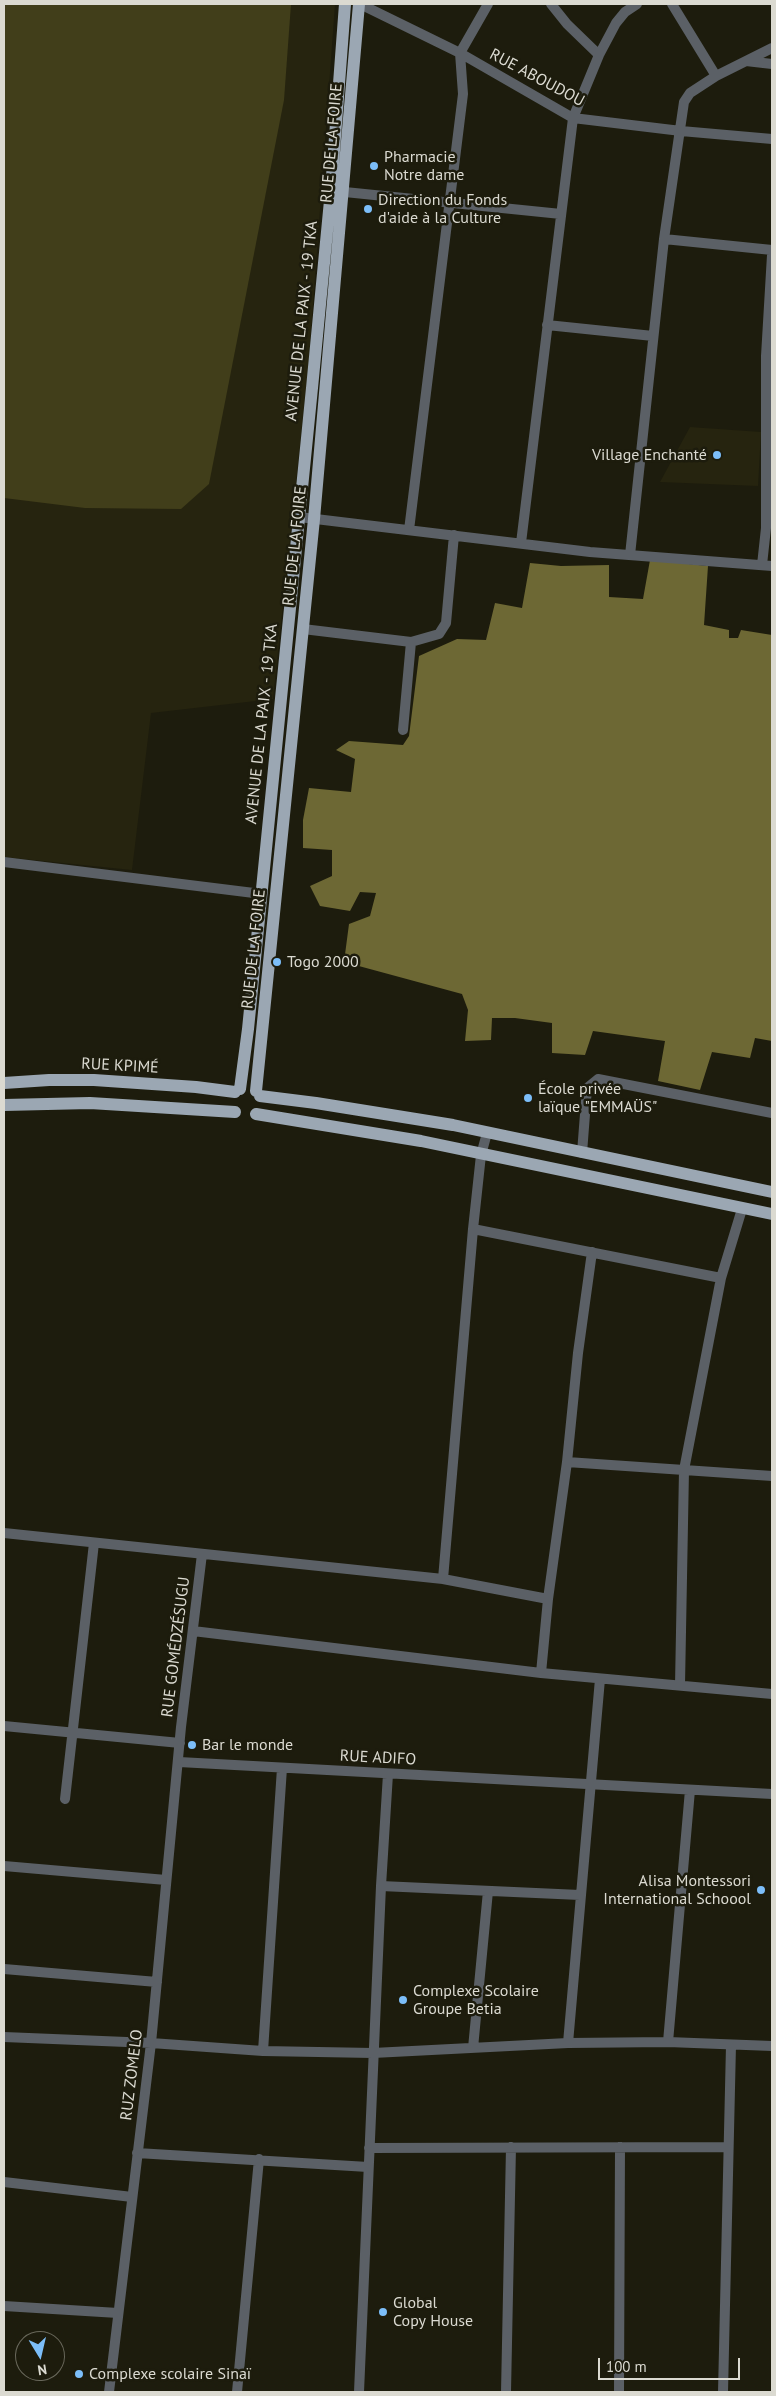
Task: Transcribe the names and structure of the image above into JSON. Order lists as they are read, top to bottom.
{
  "streets": {
    "main road": ["RUE DE LA FOIRE", "AVENUE DE LA PAIX - 19 TKA", "RUE KPIMÉ"],
    "street": [
      "RUE ABOUDOU",
      "RUE GOMÉDZÉSUGU",
      "RUE ADIFO",
      "RUZ ZOMELO"
    ]
  },
  "crossings": [
    ["RUE ABOUDOU", "RUE DE LA FOIRE"],
    ["RUE DE LA FOIRE", "AVENUE DE LA PAIX - 19 TKA"],
    ["RUE DE LA FOIRE", "RUE KPIMÉ"],
    ["AVENUE DE LA PAIX - 19 TKA", "RUE KPIMÉ"],
    ["RUE ADIFO", "RUZ ZOMELO"]
  ],
  "places": [
    "Pharmacie Notre dame",
    "Direction du Fonds d'aide à la Culture",
    "Village Enchanté",
    "Togo 2000",
    "École privée laïque \"EMMAÜS\"",
    "Bar le monde",
    "Alisa Montessori International Schoool",
    "Complexe Scolaire Groupe Betia",
    "Global Copy House",
    "Complexe scolaire Sinaï"
  ],
  "scale_bar": "100 m",
  "north": "bottom"
}
